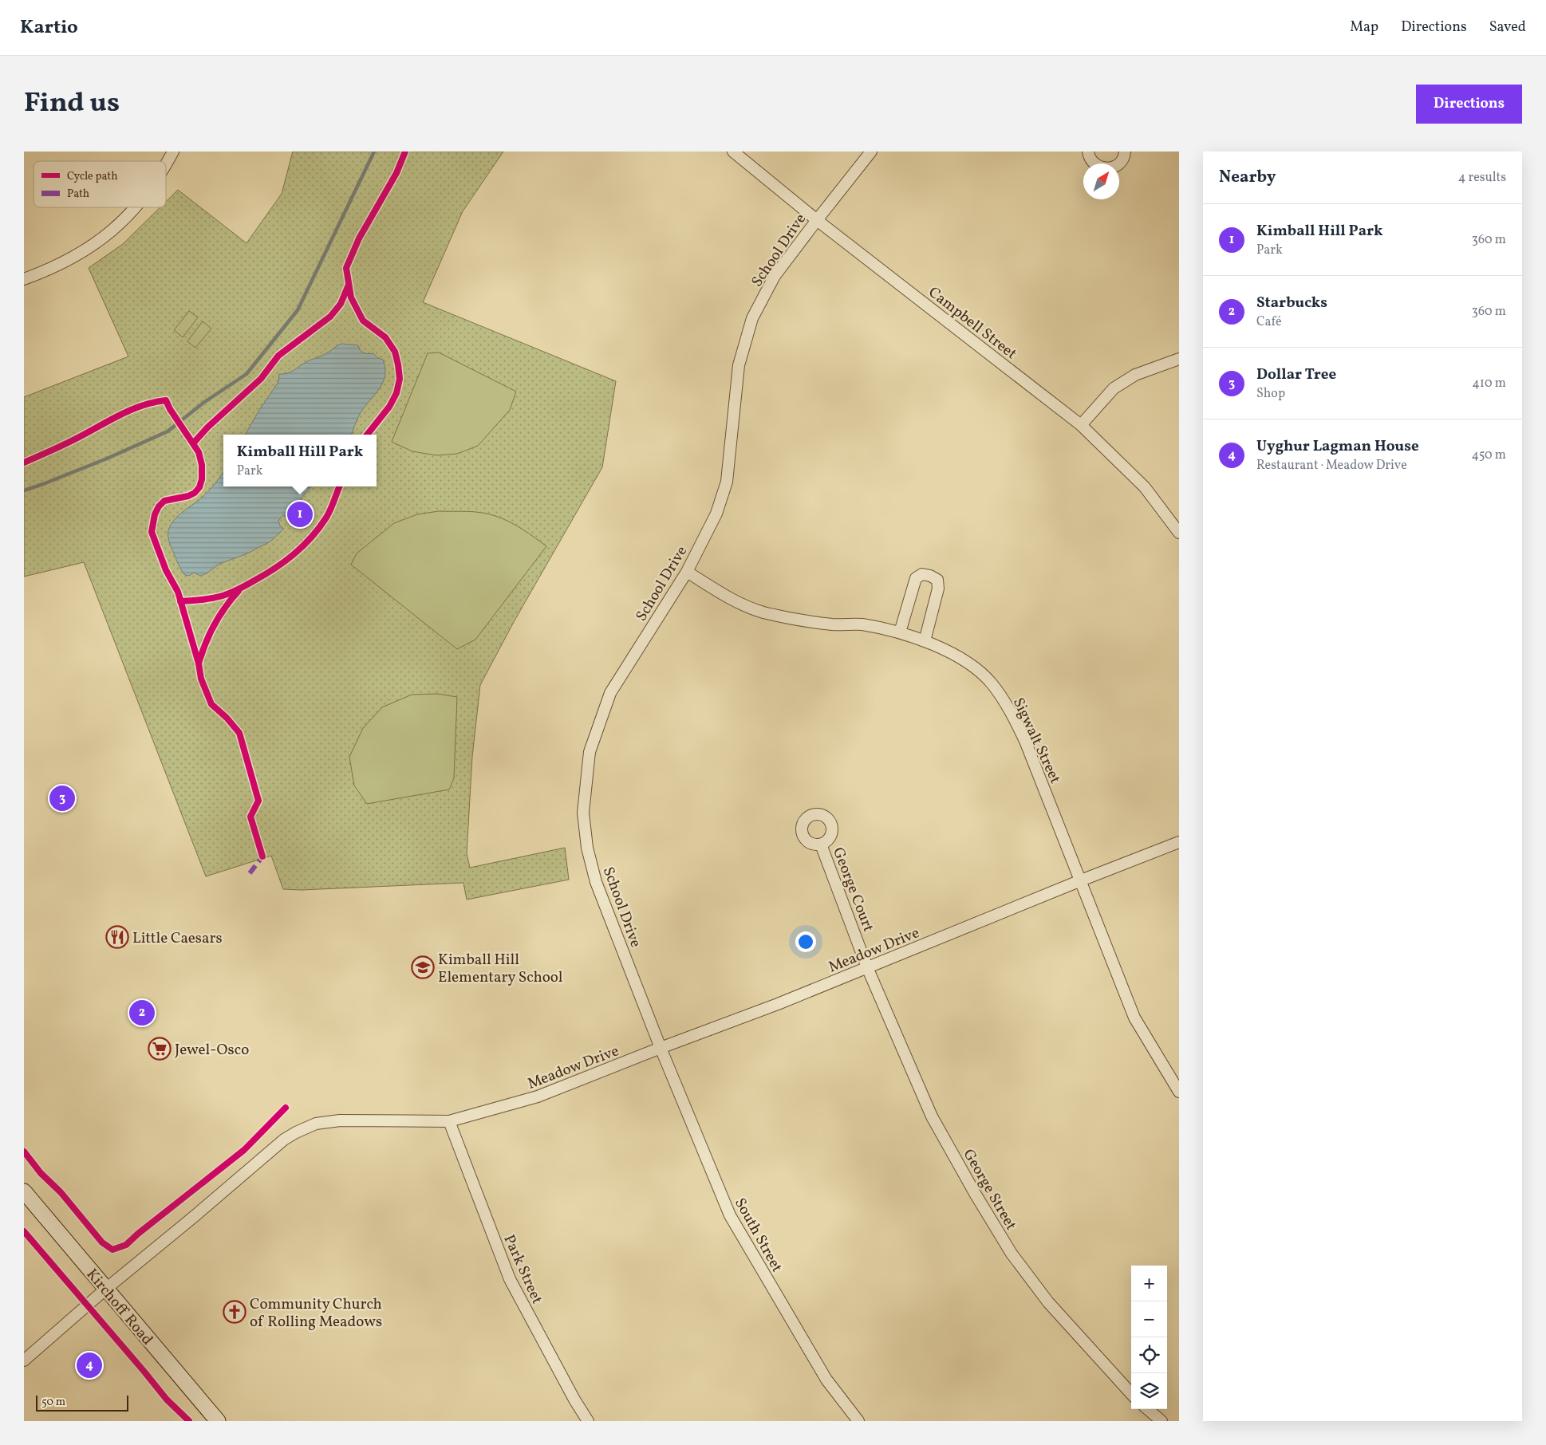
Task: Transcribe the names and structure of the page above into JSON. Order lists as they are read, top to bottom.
{
  "streets": {
    "main road": ["Kirchoff Road"],
    "street": [
      "School Drive",
      "Campbell Street",
      "Sigwalt Street",
      "George Court",
      "Meadow Drive",
      "George Street",
      "South Street",
      "Park Street"
    ]
  },
  "crossings": [
    ["School Drive", "Campbell Street"],
    ["School Drive", "Sigwalt Street"],
    ["School Drive", "Meadow Drive"],
    ["School Drive", "South Street"],
    ["Sigwalt Street", "Meadow Drive"],
    ["George Court", "Meadow Drive"],
    ["George Court", "George Street"],
    ["Meadow Drive", "George Street"],
    ["Meadow Drive", "South Street"],
    ["Meadow Drive", "Park Street"],
    ["Meadow Drive", "Kirchoff Road"]
  ],
  "places": {
    "restaurant": ["Little Caesars"],
    "school or university": ["Kimball Hill Elementary School"],
    "supermarket": ["Jewel-Osco"],
    "church": ["Community Church of Rolling Meadows"]
  },
  "legend": ["Cycle path", "Path"],
  "scale_bar": "50 m",
  "north": "top right",
  "page": {
    "header": "Kartio",
    "nav": ["Map", "Directions", "Saved"],
    "title": "Find us",
    "buttons": "Directions",
    "heading": ["Nearby", "4 results"],
    "list": [
      {
        "mark": "1",
        "name": "Kimball Hill Park",
        "note": "Park",
        "value": "360 m"
      },
      {
        "mark": "2",
        "name": "Starbucks",
        "note": "Café",
        "value": "360 m"
      },
      {
        "mark": "3",
        "name": "Dollar Tree",
        "note": "Shop",
        "value": "410 m"
      },
      {
        "mark": "4",
        "name": "Uyghur Lagman House",
        "note": "Restaurant · Meadow Drive",
        "value": "450 m"
      }
    ],
    "popup": ["Kimball Hill Park", "Park"],
    "pins": [
      "1",
      "3",
      "2",
      "4"
    ],
    "map_buttons": ["+", "−"],
    "scale": "50 m"
  }
}
